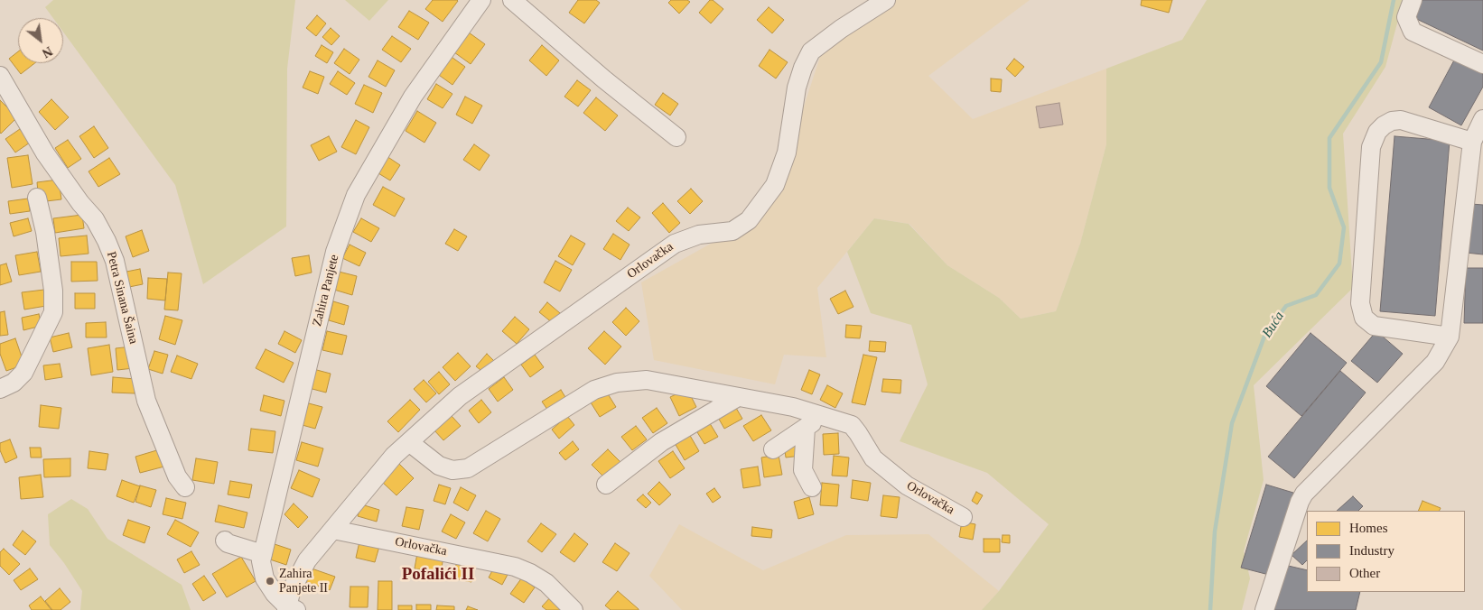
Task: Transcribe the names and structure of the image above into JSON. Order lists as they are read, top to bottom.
{
  "streets": {
    "street": ["Orlovačka", "Zahira Panjete", "Petra Sinana Šaina"]
  },
  "crossings": [
    ["Orlovačka", "Zahira Panjete"]
  ],
  "districts": ["Pofalići II"],
  "water": ["Buća"],
  "places": ["Zahira Panjete II"],
  "legend": ["Homes", "Industry", "Other"],
  "north": "bottom right"
}
